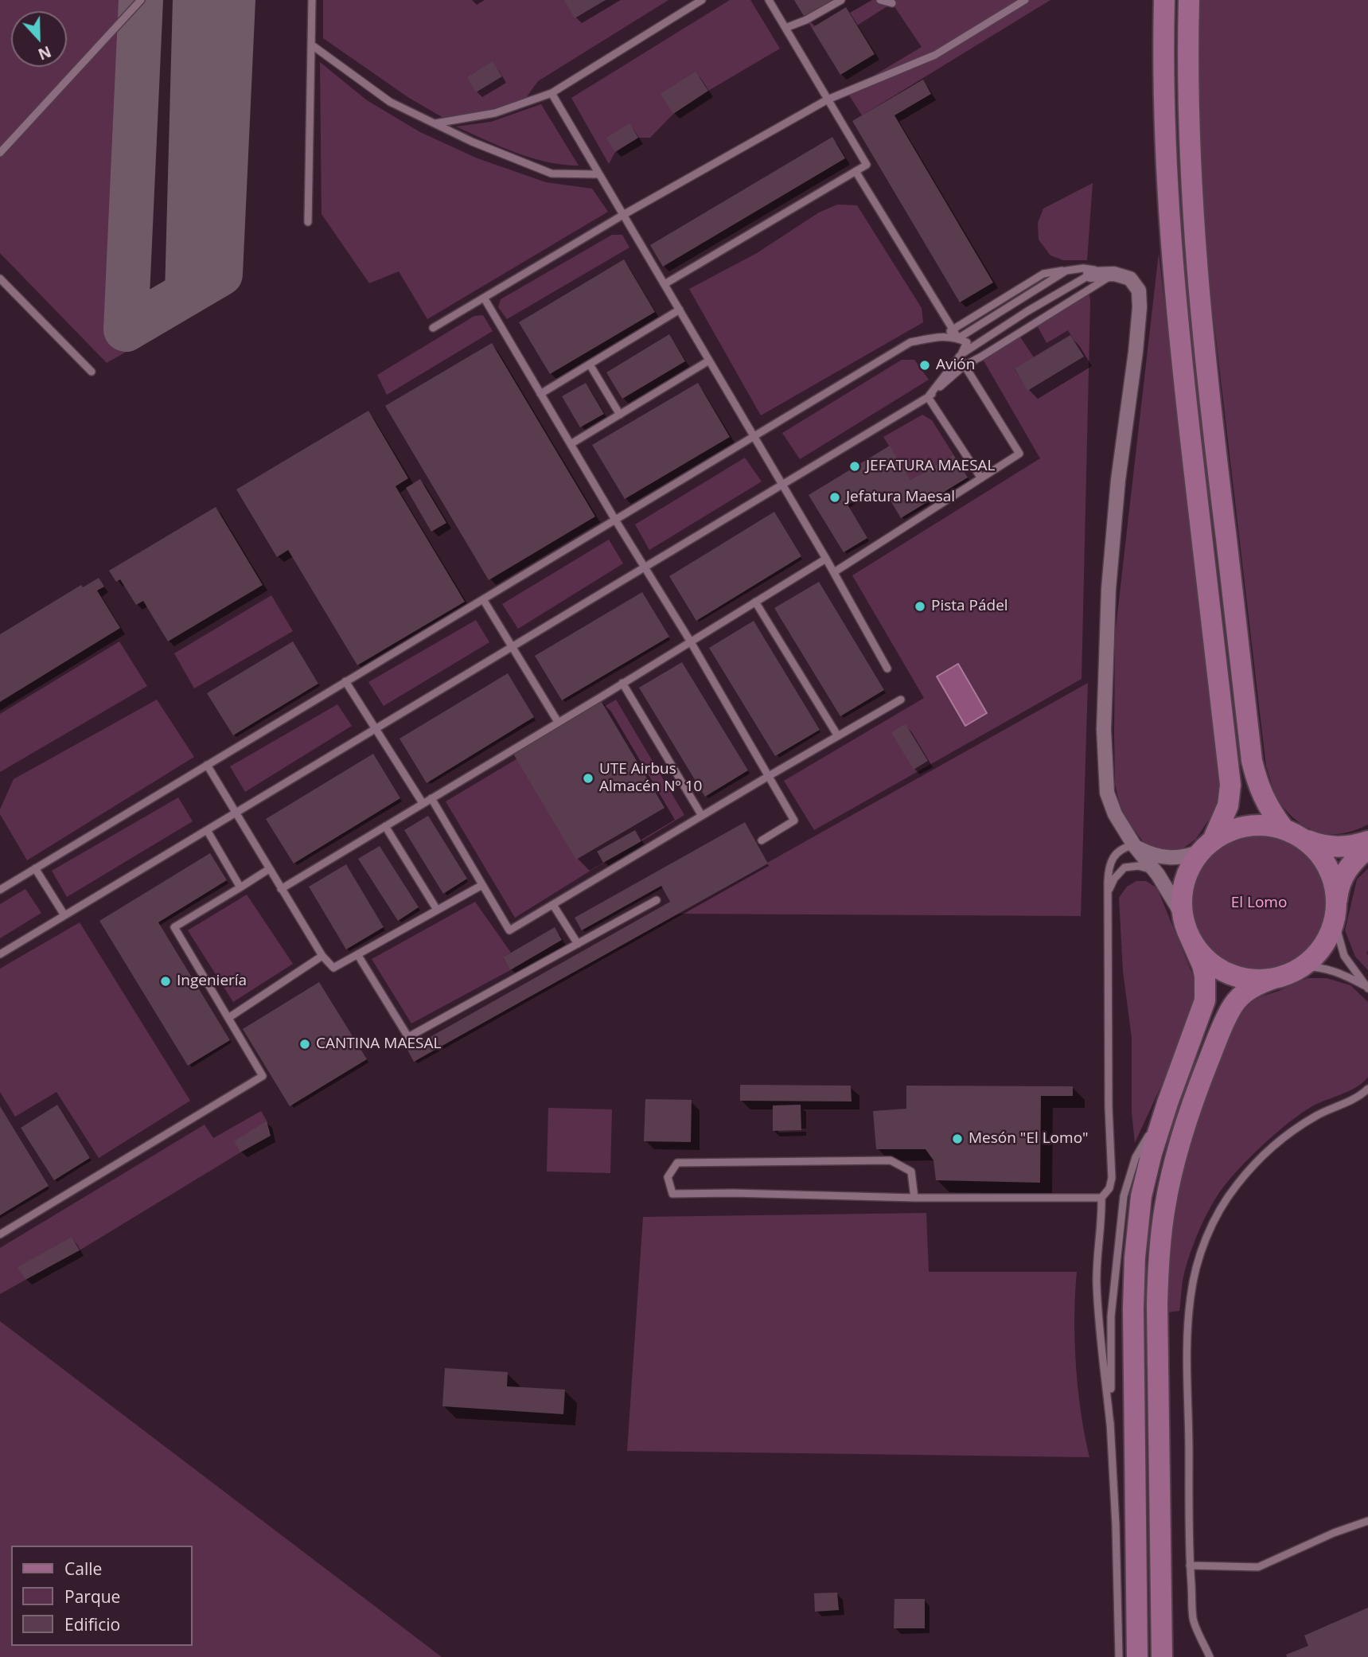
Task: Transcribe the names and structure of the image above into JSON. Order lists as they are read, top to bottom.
{
  "parks": ["El Lomo"],
  "places": [
    "Avión",
    "JEFATURA MAESAL",
    "Jefatura Maesal",
    "Pista Pádel",
    "UTE Airbus Almacén Nº 10",
    "Ingeniería",
    "CANTINA MAESAL",
    "Mesón \"El Lomo\""
  ],
  "legend": ["Calle", "Parque", "Edificio"],
  "north": "bottom"
}
